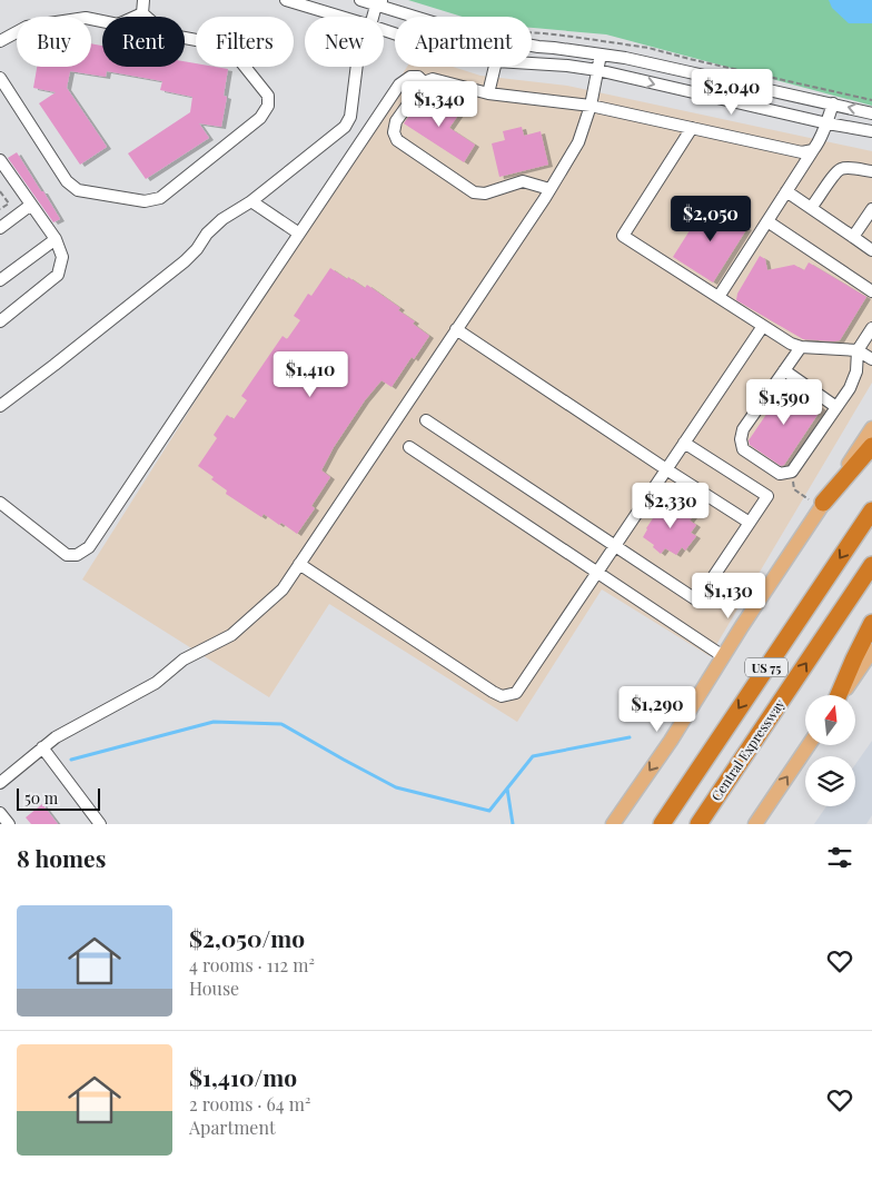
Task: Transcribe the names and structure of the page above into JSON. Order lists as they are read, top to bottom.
{
  "streets": {
    "highway": ["US 75", "Central Expressway"]
  },
  "scale_bar": "50 m",
  "north": "top",
  "page": {
    "chip": [
      "Buy",
      "Rent",
      "Filters",
      "New",
      "Apartment"
    ],
    "price": [
      "$2,040",
      "$1,340",
      "$2,050",
      "$1,410",
      "$1,590",
      "$2,330",
      "$1,130",
      "$1,290"
    ],
    "scale": "50 m",
    "heading": "8 homes",
    "list": [
      {
        "name": "$2,050/mo",
        "note": "4 rooms · 112 m² · House"
      },
      {
        "name": "$1,410/mo",
        "note": "2 rooms · 64 m² · Apartment"
      }
    ]
  }
}
